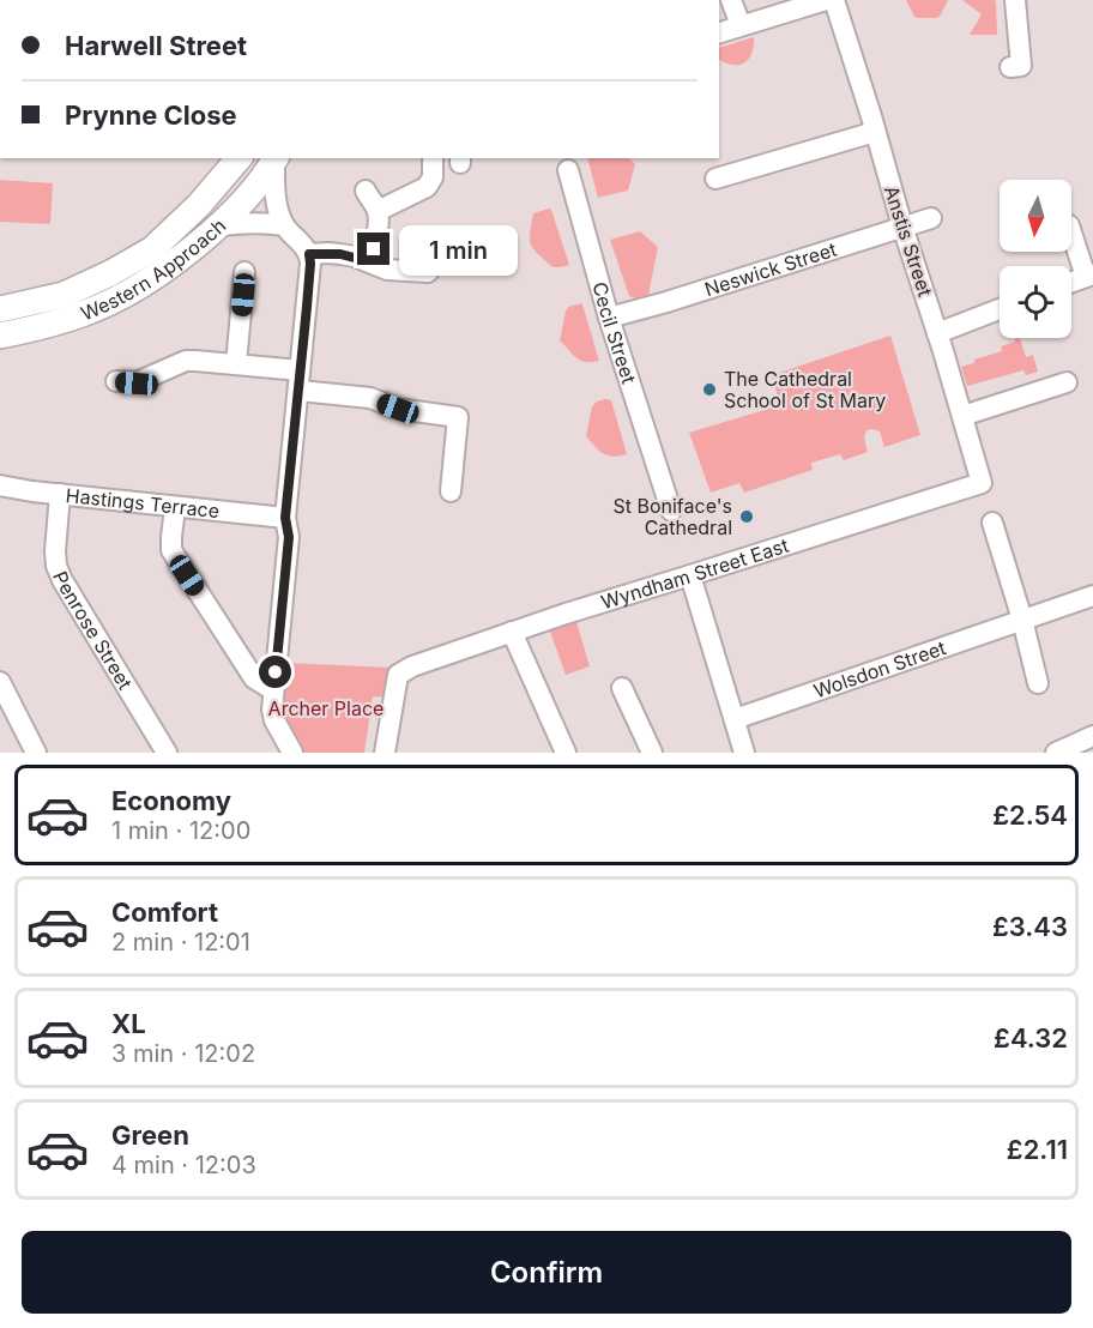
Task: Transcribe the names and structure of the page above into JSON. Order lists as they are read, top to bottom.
{
  "streets": {
    "main road": ["Western Approach"],
    "street": [
      "Anstis Street",
      "Neswick Street",
      "Cecil Street",
      "Hastings Terrace",
      "Wyndham Street East",
      "Penrose Street",
      "Wolsdon Street"
    ]
  },
  "crossings": [
    ["Anstis Street", "Neswick Street"],
    ["Anstis Street", "Wyndham Street East"],
    ["Neswick Street", "Cecil Street"],
    ["Hastings Terrace", "Penrose Street"]
  ],
  "parks": ["Archer Place"],
  "places": ["The Cathedral School of St Mary", "St Boniface's Cathedral"],
  "north": "bottom",
  "page": {
    "banner": ["Harwell Street", "Prynne Close"],
    "bubble": "1 min",
    "list": [
      {
        "name": "Economy",
        "note": "1 min · 12:00",
        "value": "£2.54"
      },
      {
        "name": "Comfort",
        "note": "2 min · 12:01",
        "value": "£3.43"
      },
      {
        "name": "XL",
        "note": "3 min · 12:02",
        "value": "£4.32"
      },
      {
        "name": "Green",
        "note": "4 min · 12:03",
        "value": "£2.11"
      }
    ],
    "buttons": "Confirm"
  }
}
